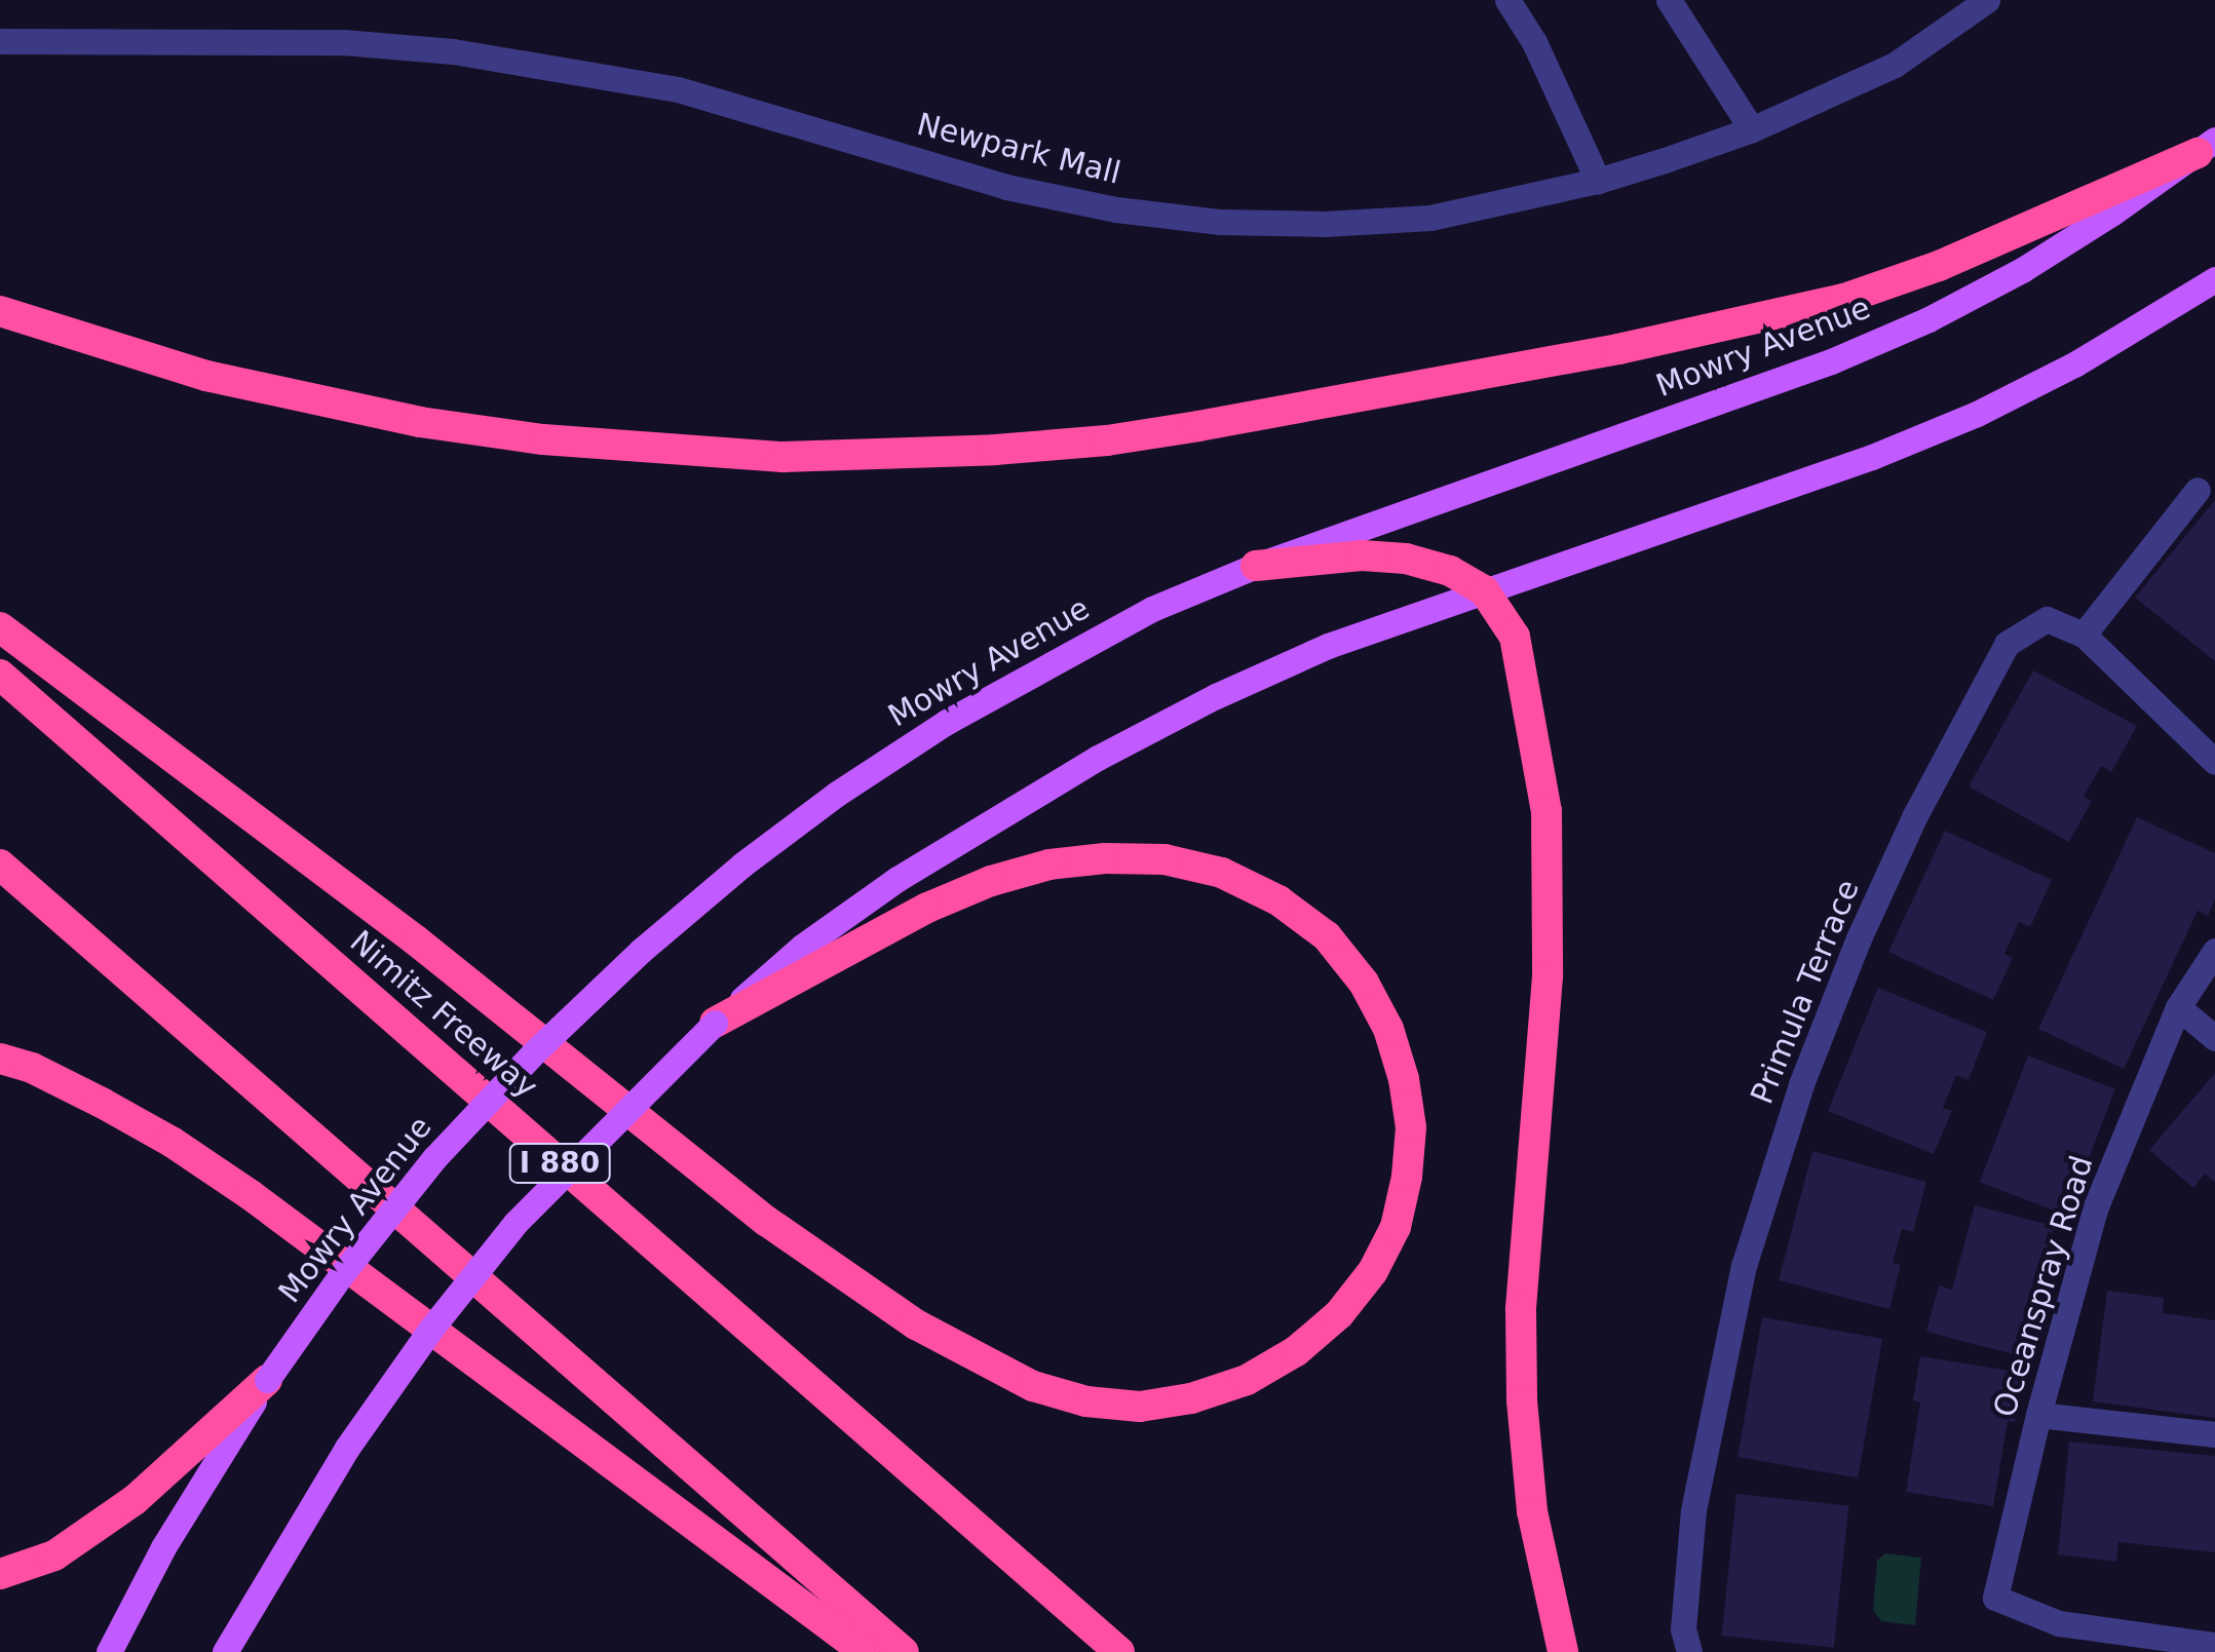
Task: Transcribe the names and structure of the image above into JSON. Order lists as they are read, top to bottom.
{
  "streets": {
    "highway": ["Nimitz Freeway", "I 880"],
    "main road": ["Mowry Avenue"],
    "street": ["Newpark Mall", "Primula Terrace", "Oceanspray Road"]
  }
}
